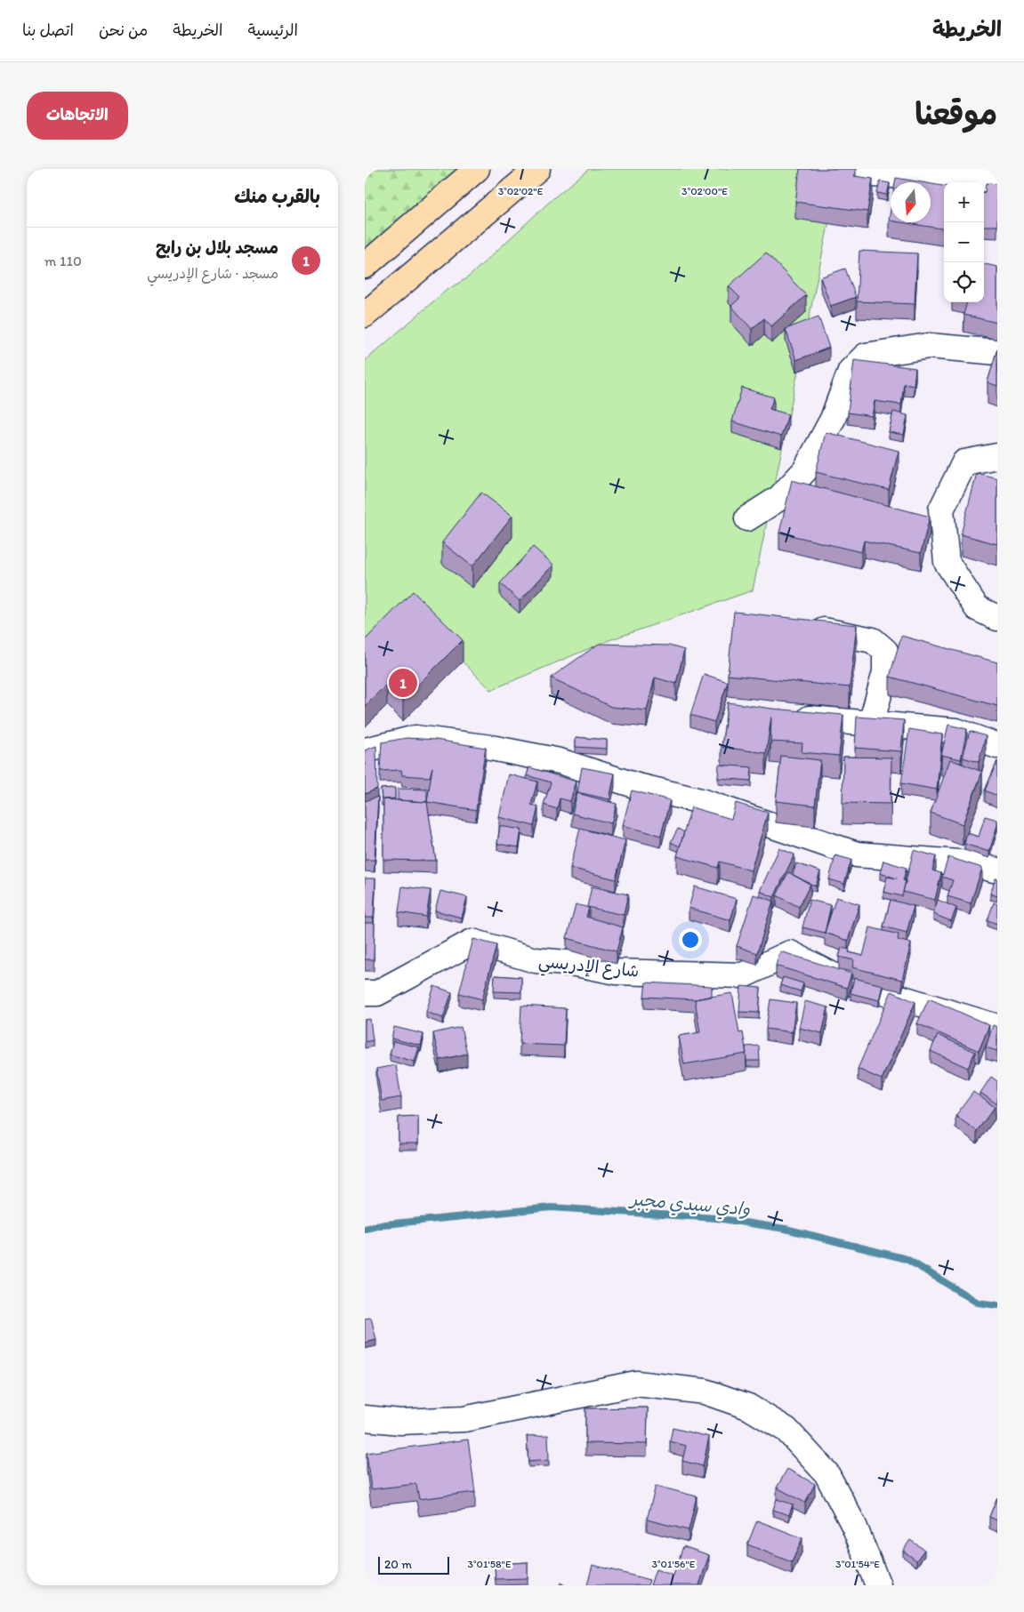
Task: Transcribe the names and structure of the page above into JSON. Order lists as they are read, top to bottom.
{
  "streets": {
    "street": ["شارع الإدريسي"]
  },
  "water": ["وادي سيدي مجبر"],
  "scale_bar": "20 m",
  "north": "bottom",
  "page": {
    "header": "الخريطة",
    "nav": [
      "الرئيسية",
      "الخريطة",
      "من نحن",
      "اتصل بنا"
    ],
    "title": "موقعنا",
    "buttons": "الاتجاهات",
    "heading": "بالقرب منك",
    "map_buttons": ["+", "−"],
    "list": [
      {
        "mark": "1",
        "name": "مسجد بلال بن رابح",
        "note": "مسجد · شارع الإدريسي",
        "value": "110 m"
      }
    ],
    "pins": "1",
    "scale": "20 m"
  },
  "coordinates": [
    "3°02'02\"E",
    "3°02'00\"E",
    "3°01'58\"E",
    "3°01'56\"E",
    "3°01'54\"E"
  ]
}
